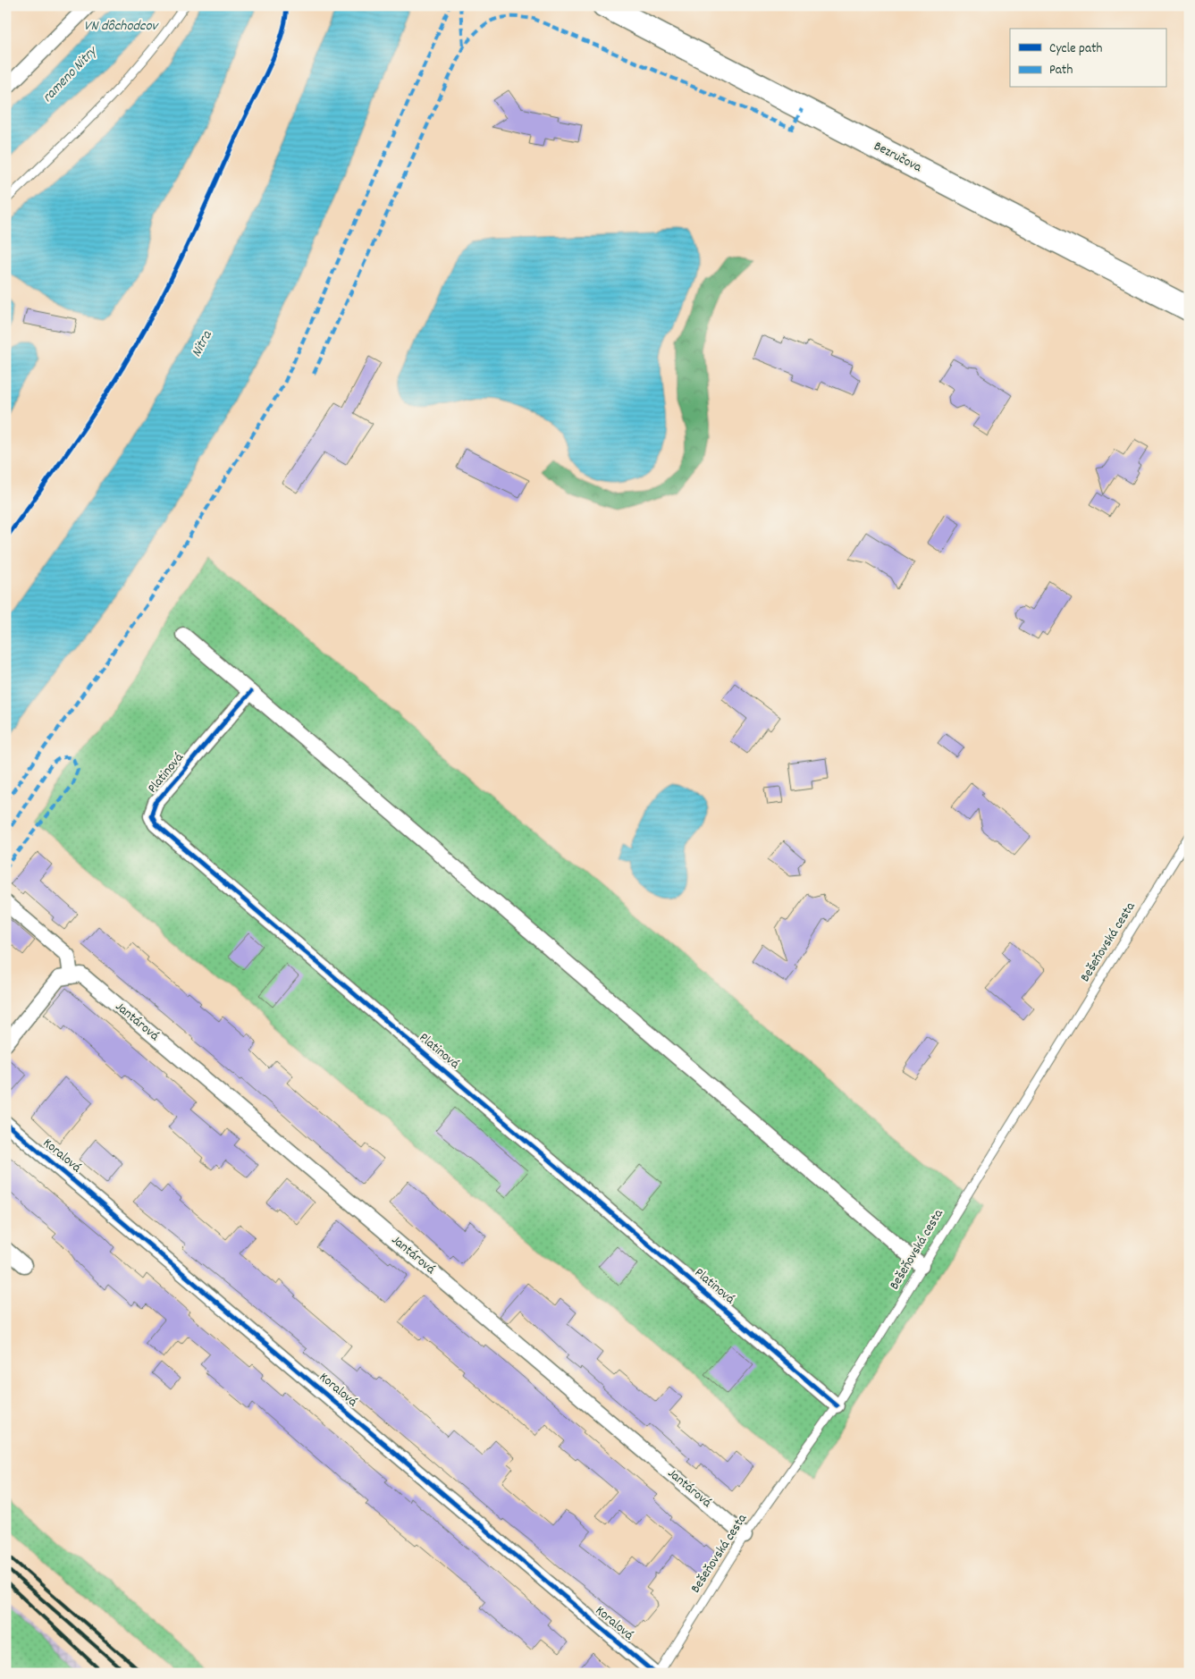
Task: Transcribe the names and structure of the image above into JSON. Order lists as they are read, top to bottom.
{
  "streets": {
    "main road": ["Bezručova"],
    "street": ["Platinová", "Jantárová", "Koralová"],
    "lane": ["Bešeňovská cesta"]
  },
  "crossings": [
    ["Platinová", "Bešeňovská cesta"],
    ["Bešeňovská cesta", "Jantárová"]
  ],
  "water": ["VN dôchodcov", "rameno Nitry", "Nitra"],
  "legend": ["Cycle path", "Path"]
}
